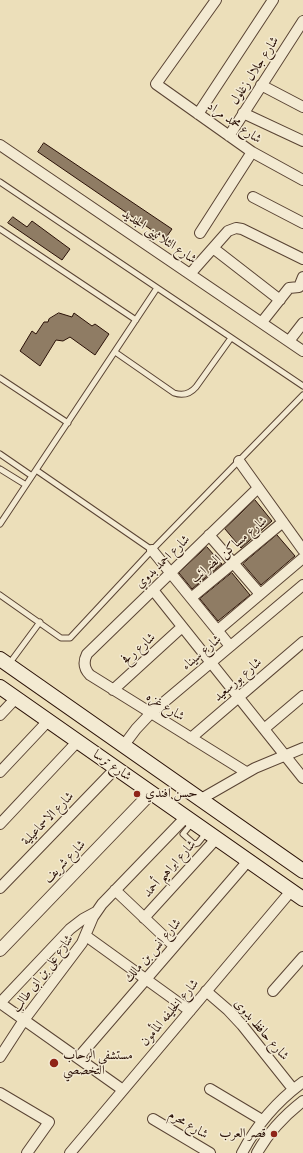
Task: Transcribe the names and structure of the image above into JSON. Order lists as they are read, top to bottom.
{
  "streets": {
    "main road": ["شارع ترسا"],
    "street": [
      "شارع جلال زغلول",
      "شارع محمد مراد",
      "شارع الثلاثينى الجديد",
      "شارع مساكن الضرائب",
      "شارع احمد بدوي",
      "شارع رفح",
      "شارع سيناء",
      "شارع بورسعيد",
      "شارع غزه",
      "شارع الاسماعيلية",
      "شارع شريف",
      "شارع ابراهيم أحمد",
      "شارع انس بن مالك",
      "شارع على بن ابى طالب",
      "شارع الخليفه المأمون",
      "شارع حافظ بدوى",
      "شارع محرم"
    ]
  },
  "crossings": [
    ["شارع جلال زغلول", "شارع محمد مراد"],
    ["شارع احمد بدوي", "شارع غزه"],
    ["شارع رفح", "شارع غزه"],
    ["شارع سيناء", "شارع غزه"],
    ["شارع سيناء", "شارع ترسا"],
    ["شارع بورسعيد", "شارع غزه"],
    ["شارع ترسا", "شارع الاسماعيلية"],
    ["شارع ترسا", "شارع شريف"],
    ["شارع ترسا", "شارع ابراهيم أحمد"],
    ["شارع ترسا", "شارع انس بن مالك"],
    ["شارع ترسا", "شارع على بن ابى طالب"],
    ["شارع ترسا", "شارع الخليفه المأمون"],
    ["شارع الخليفه المأمون", "شارع حافظ بدوى"]
  ],
  "places": ["حسن افندي", "مستشفى الرحاب التخصصي", "قصر العرب"]
}
